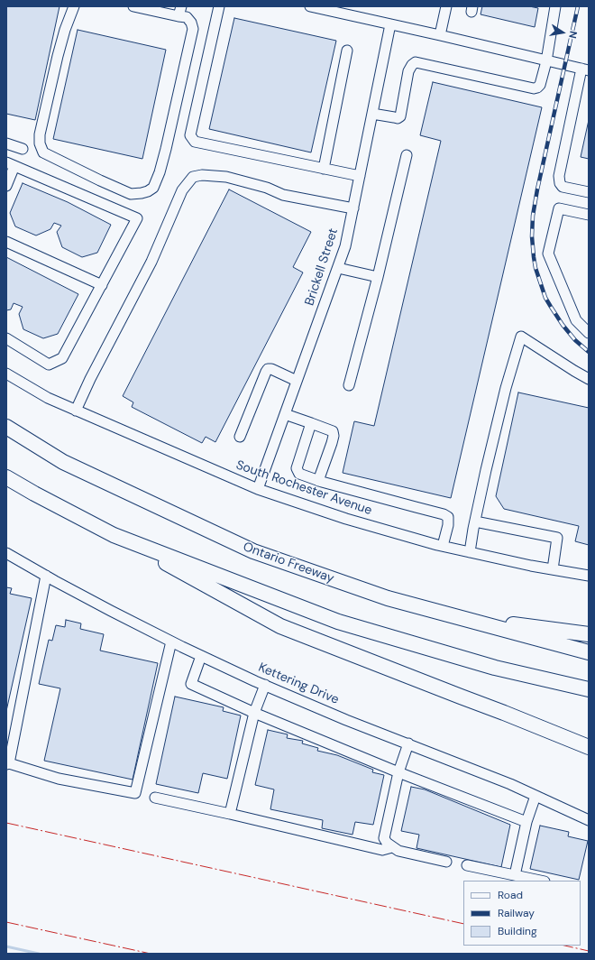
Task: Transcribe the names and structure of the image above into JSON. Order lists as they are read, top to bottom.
{
  "streets": {
    "highway": ["Ontario Freeway"],
    "street": ["Brickell Street", "South Rochester Avenue", "Kettering Drive"]
  },
  "crossings": [
    ["Brickell Street", "South Rochester Avenue"]
  ],
  "legend": ["Road", "Railway", "Building"],
  "north": "right"
}
